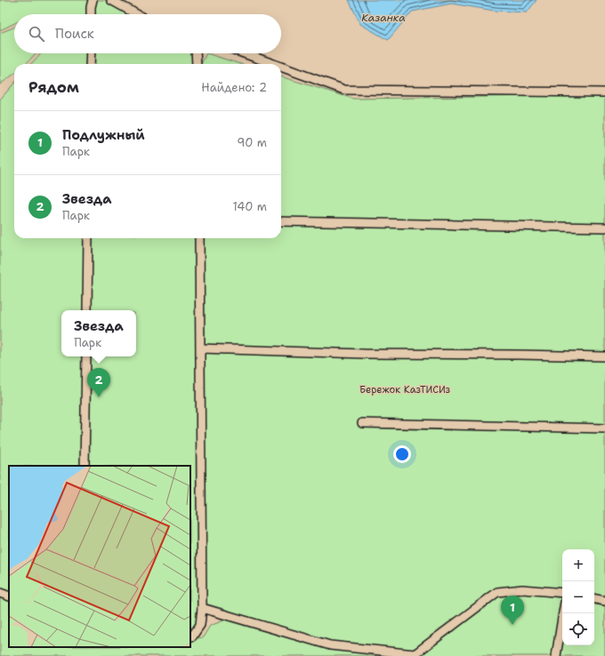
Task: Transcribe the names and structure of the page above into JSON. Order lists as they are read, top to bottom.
{
  "water": ["Казанка"],
  "parks": ["Бережок КазТИСИз"],
  "page": {
    "search": "Поиск",
    "heading": ["Рядом", "Найдено: 2"],
    "list": [
      {
        "mark": "1",
        "name": "Подлужный",
        "note": "Парк",
        "value": "90 m"
      },
      {
        "mark": "2",
        "name": "Звезда",
        "note": "Парк",
        "value": "140 m"
      }
    ],
    "popup": ["Звезда", "Парк"],
    "pins": ["2", "1"],
    "map_buttons": ["+", "−"]
  }
}
